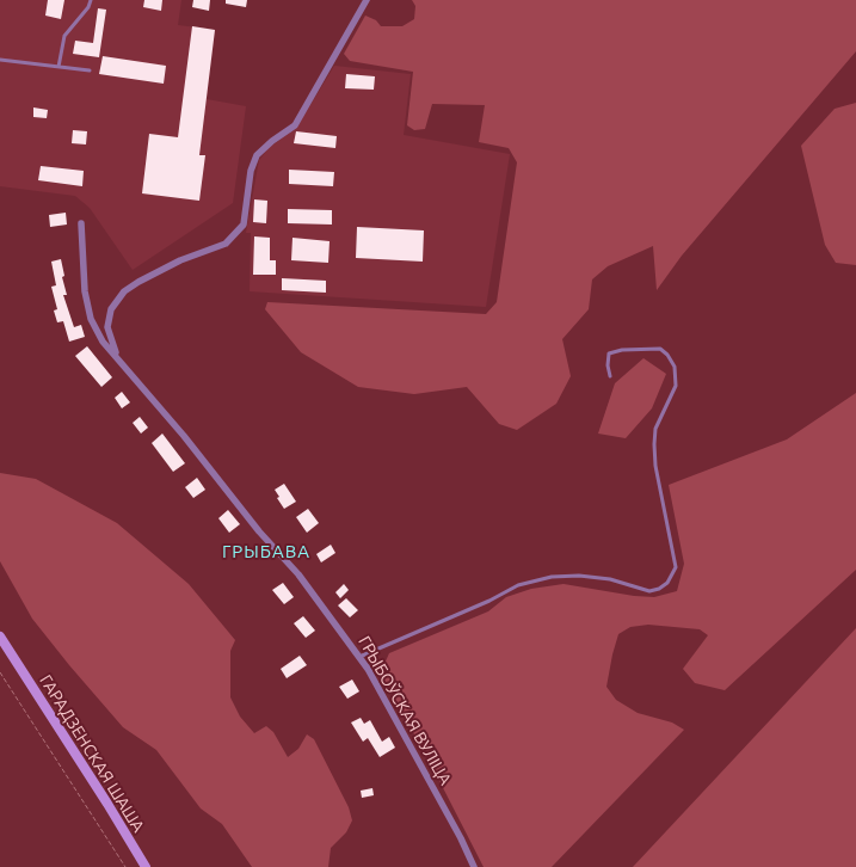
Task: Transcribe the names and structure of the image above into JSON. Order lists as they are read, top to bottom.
{
  "streets": {
    "main road": ["ГАРАДЗЕНСКАЯ ШАША"],
    "street": ["ГРЫБОЎСКАЯ ВУЛІЦА"]
  },
  "districts": ["ГРЫБАВА"]
}
